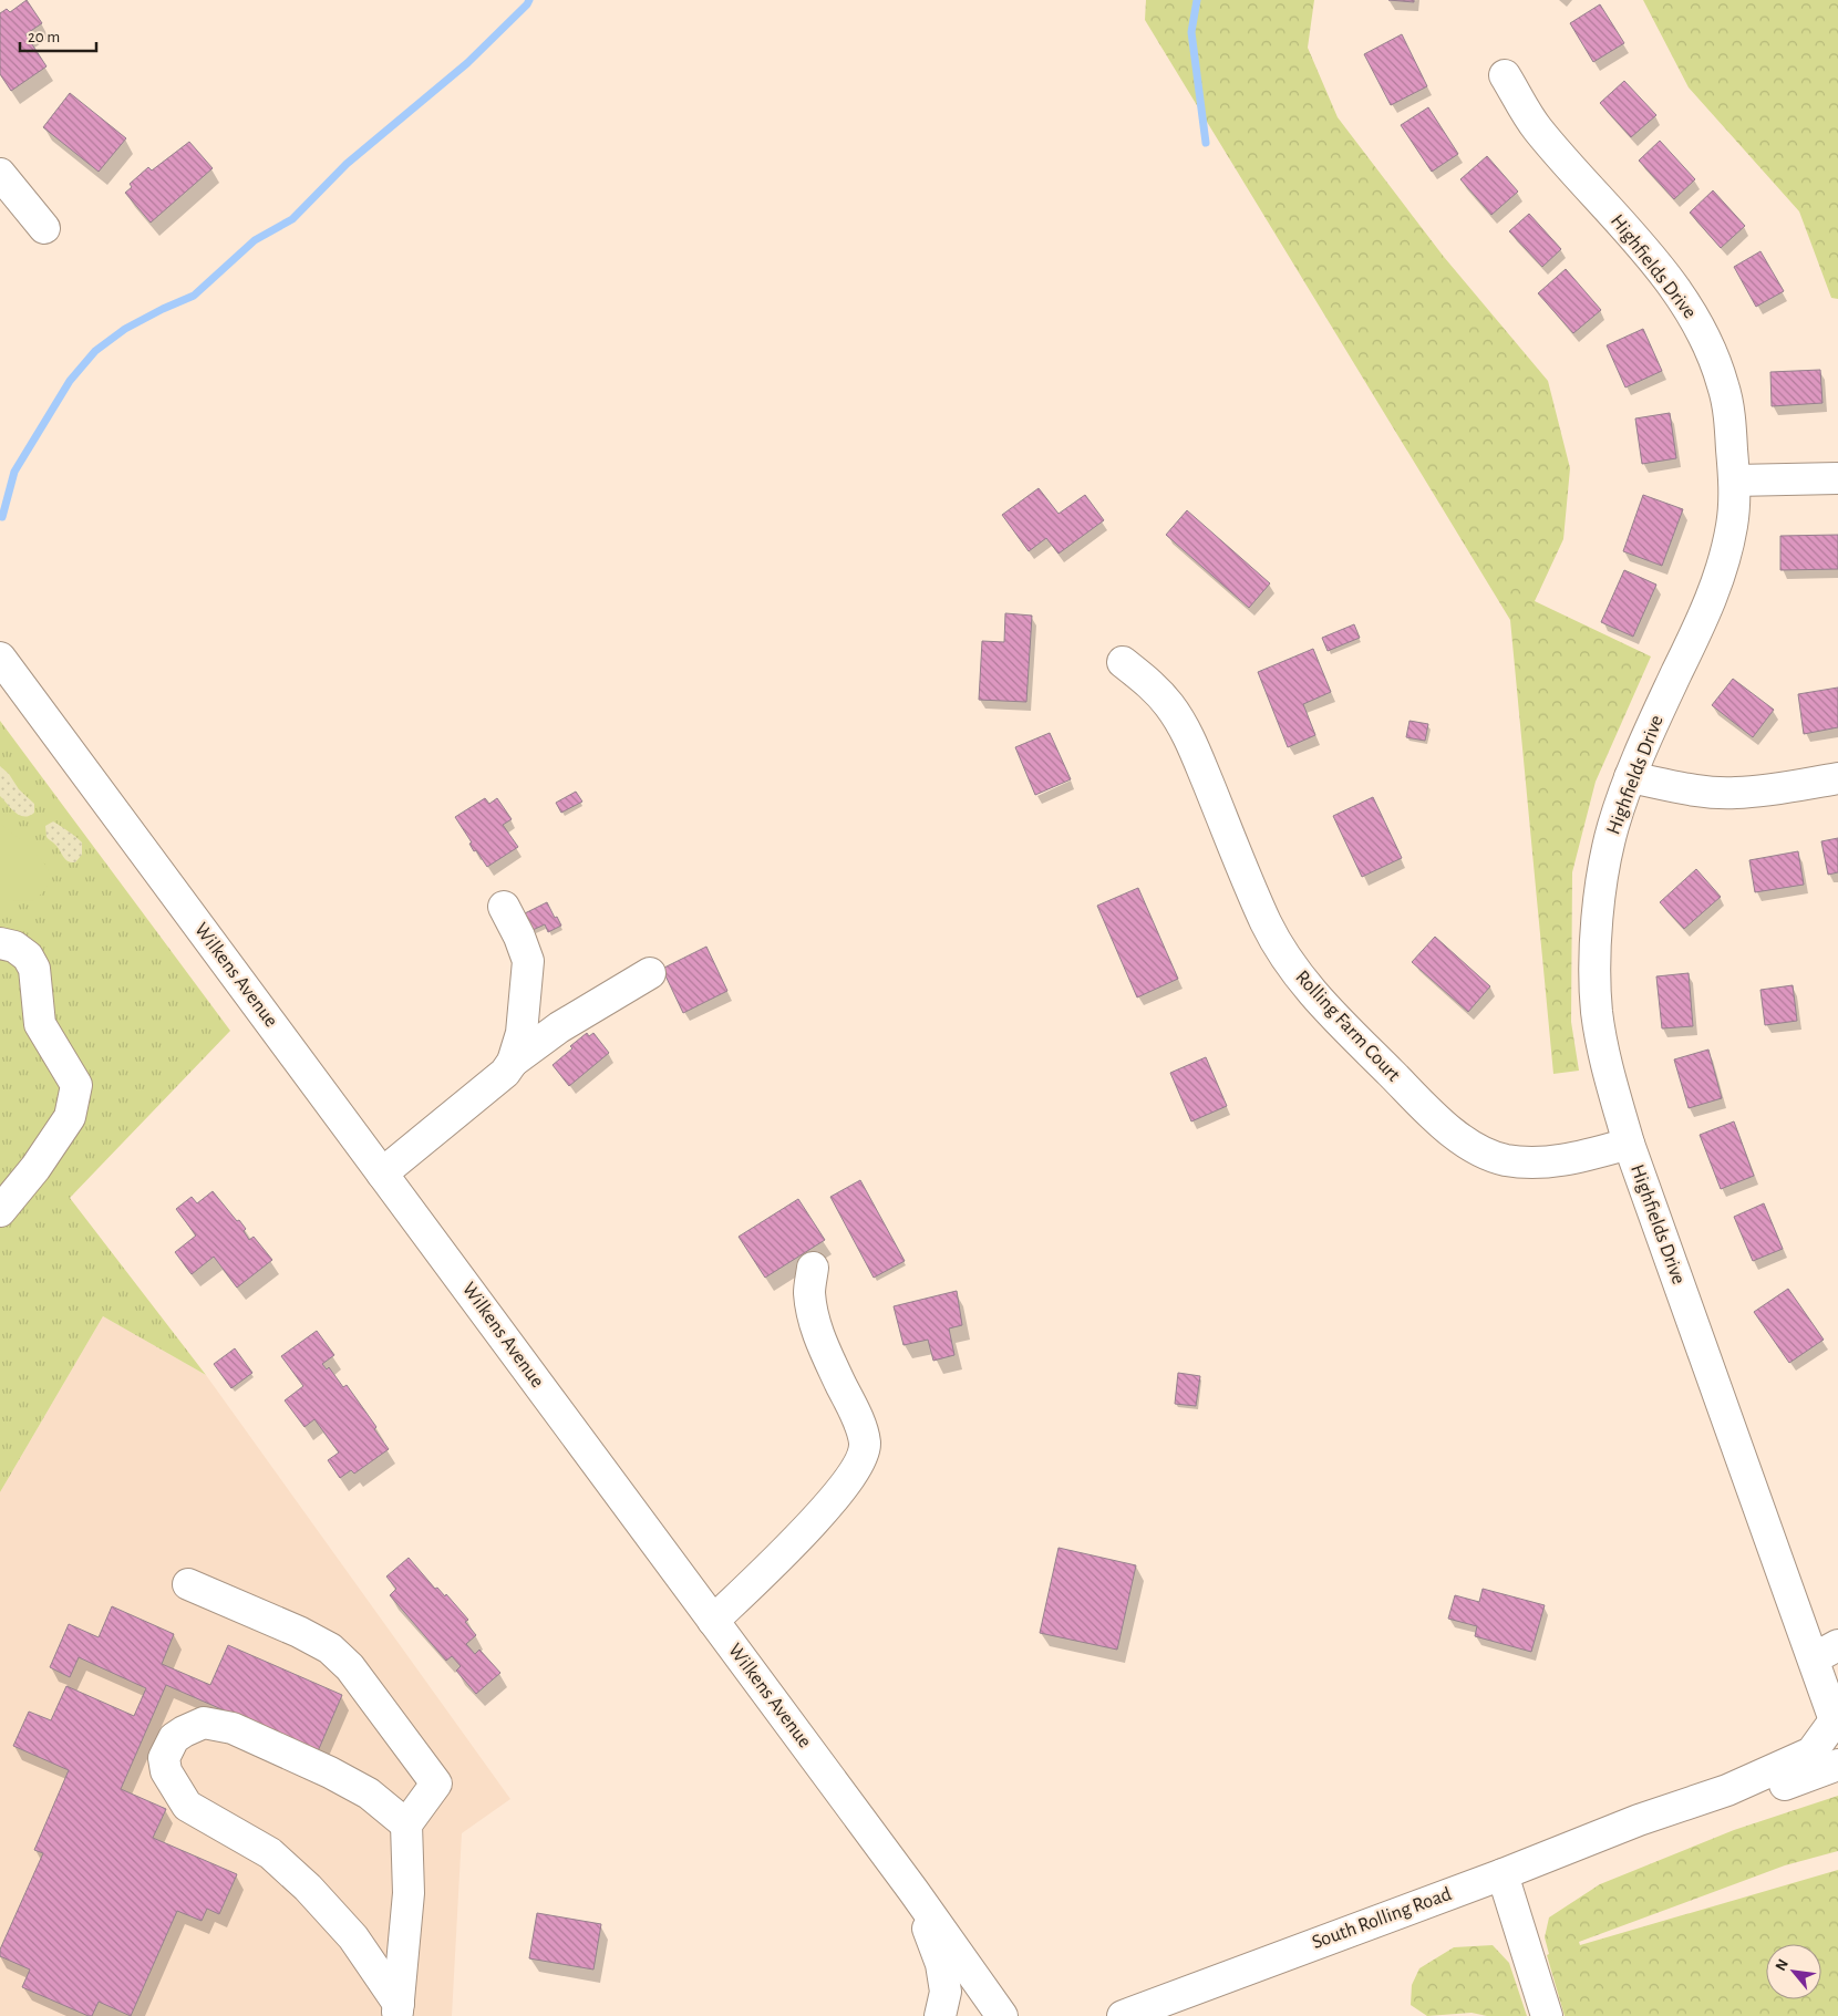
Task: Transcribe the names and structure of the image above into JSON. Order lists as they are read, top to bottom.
{
  "streets": {
    "street": [
      "Highfields Drive",
      "Wilkens Avenue",
      "Rolling Farm Court",
      "South Rolling Road"
    ]
  },
  "crossings": [
    ["Highfields Drive", "Rolling Farm Court"],
    ["Highfields Drive", "South Rolling Road"]
  ],
  "scale_bar": "20 m",
  "north": "top left"
}
